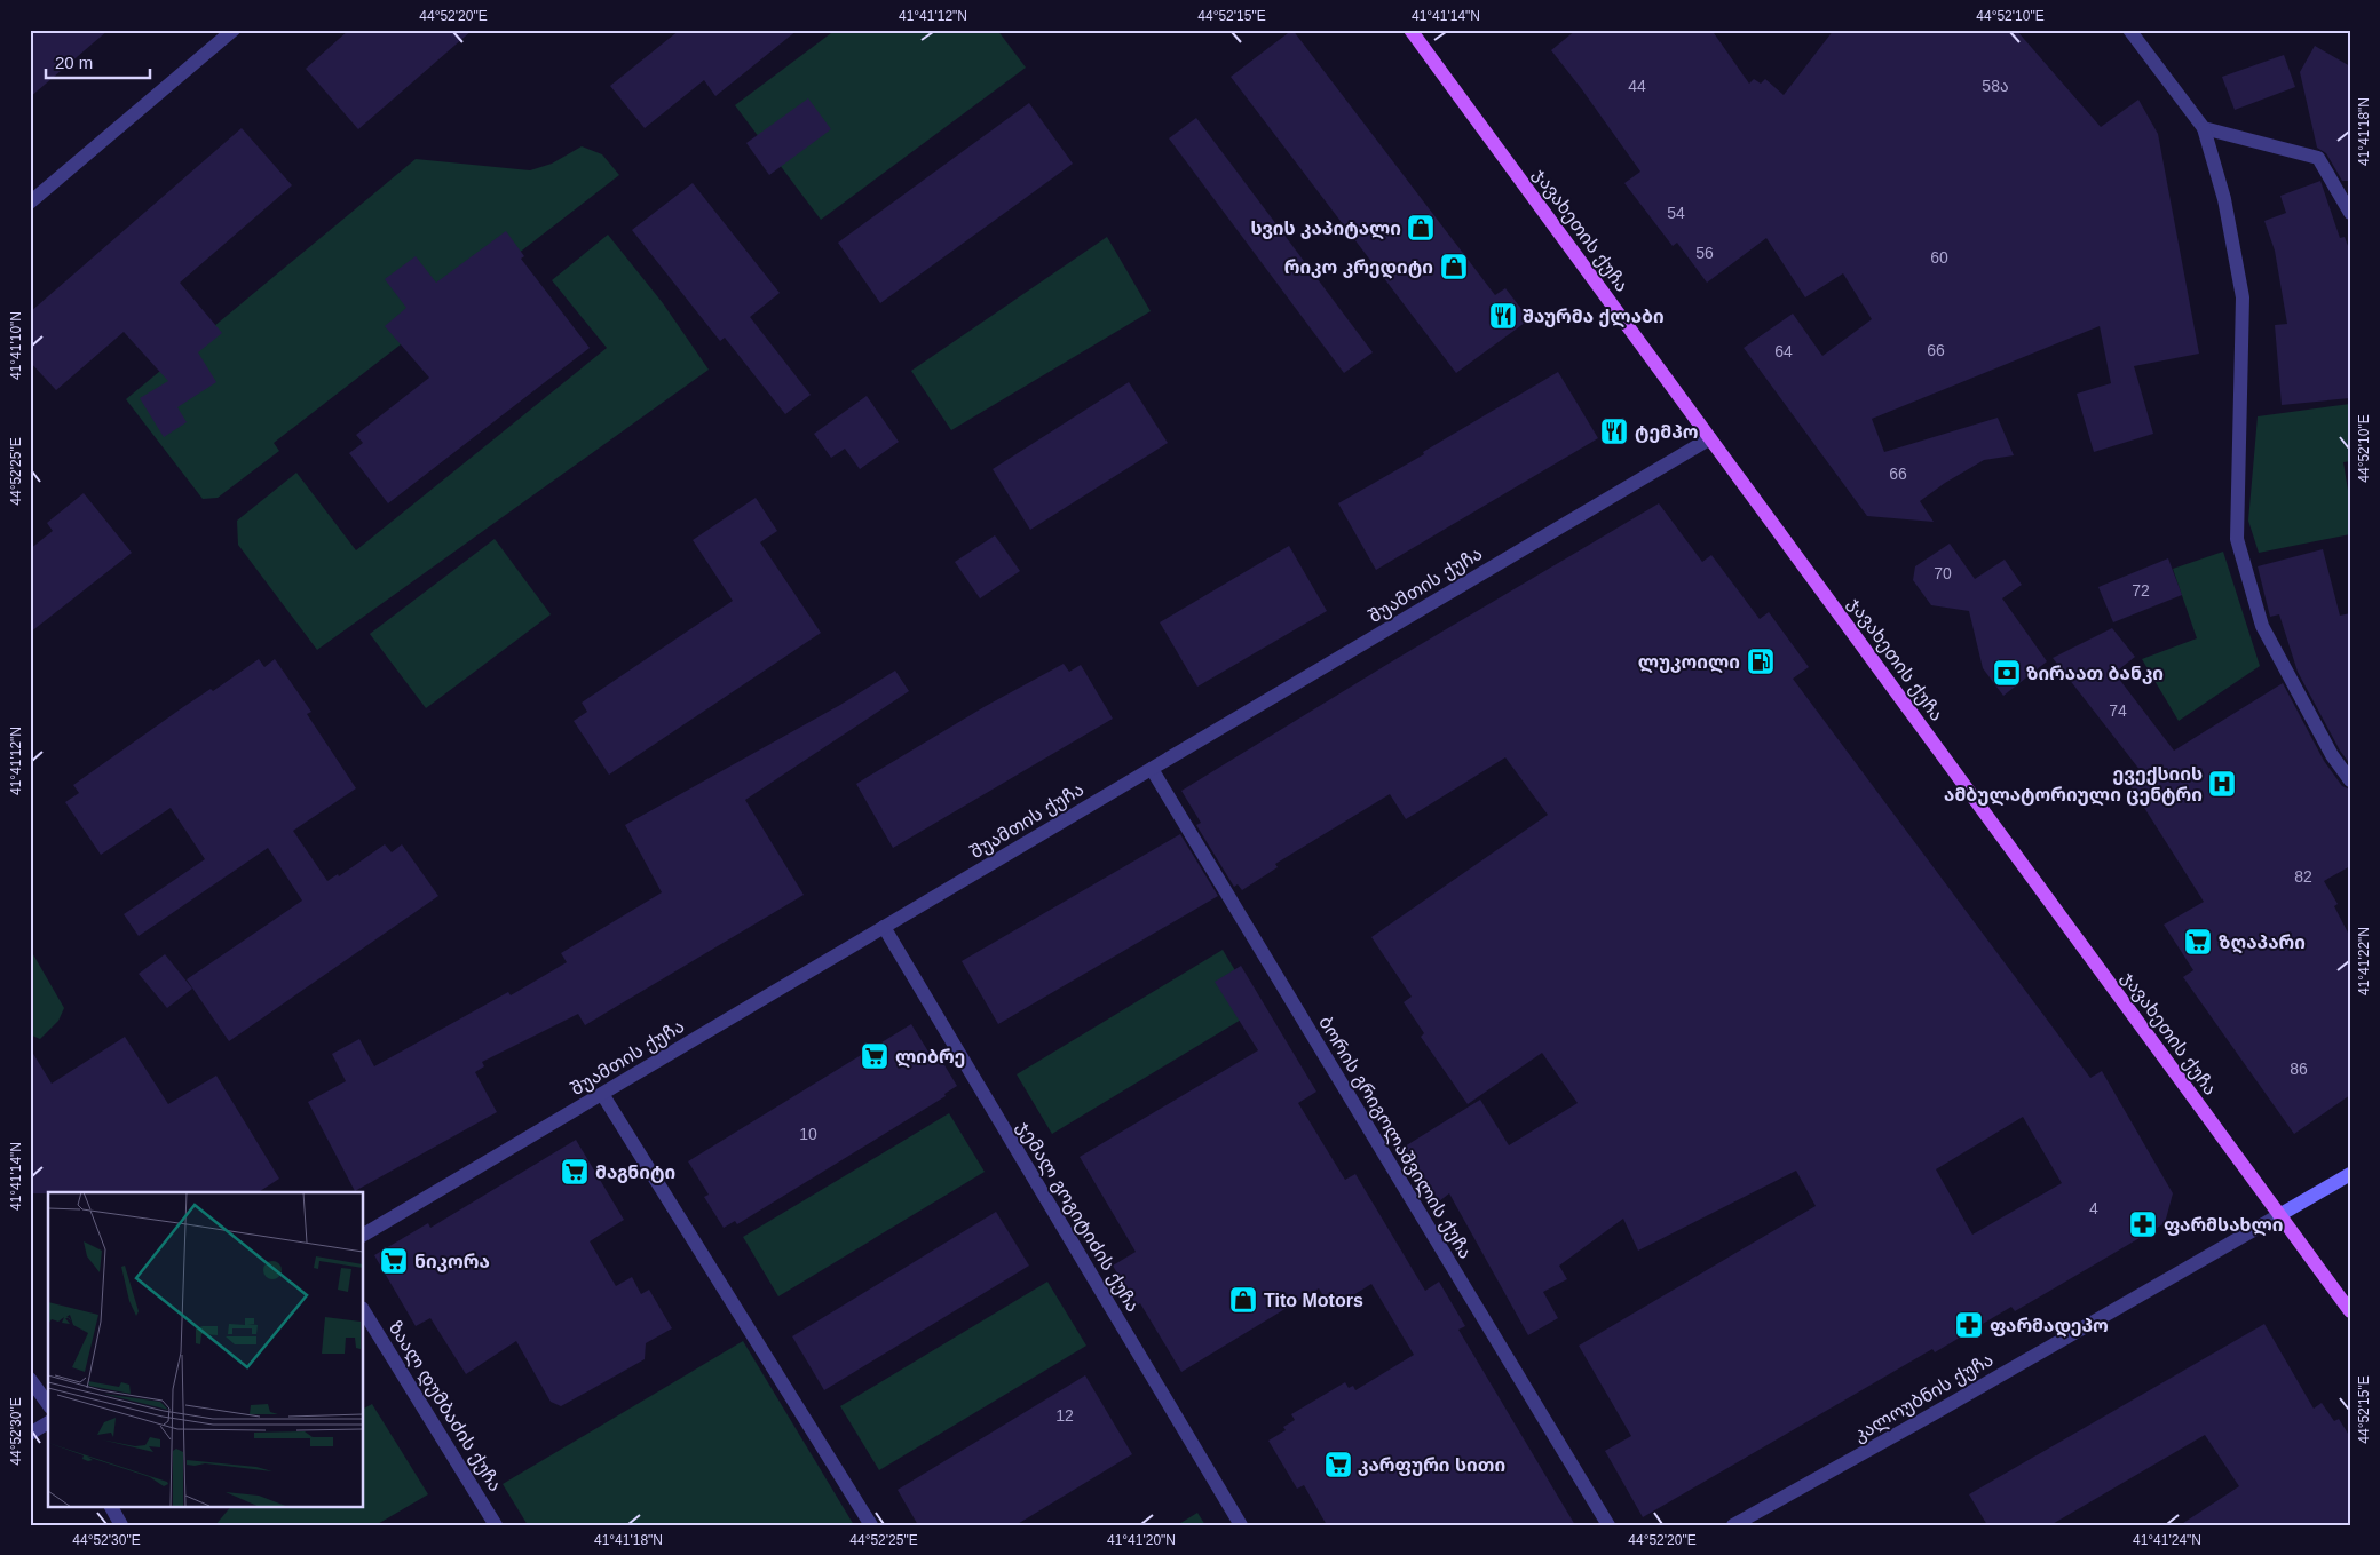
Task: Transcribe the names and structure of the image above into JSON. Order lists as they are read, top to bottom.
{
  "streets": {
    "main road": ["ჯავახეთის ქუჩა"],
    "street": [
      "შუამთის ქუჩა",
      "ბორის გრიგოლაშვილის ქუჩა",
      "ჯემალ გოგიტიძის ქუჩა",
      "კალოუბნის ქუჩა",
      "ზაალ დუმბაძის ქუჩა"
    ]
  },
  "crossings": [
    ["ჯავახეთის ქუჩა", "შუამთის ქუჩა"],
    ["ჯავახეთის ქუჩა", "კალოუბნის ქუჩა"],
    ["შუამთის ქუჩა", "ბორის გრიგოლაშვილის ქუჩა"],
    ["შუამთის ქუჩა", "ჯემალ გოგიტიძის ქუჩა"]
  ],
  "places": {
    "shop": ["სვის კაპიტალი", "რიკო კრედიტი", "Tito Motors"],
    "restaurant": ["შაურმა ქლაბი", "ტემპო"],
    "fuel station": ["ლუკოილი"],
    "bank": ["ზირაათ ბანკი"],
    "hospital": ["ევექსიის ამბულატორიული ცენტრი"],
    "supermarket": [
      "ზღაპარი",
      "ლიბრე",
      "მაგნიტი",
      "ნიკორა",
      "კარფური სითი"
    ],
    "pharmacy": ["ფარმსახლი", "ფარმადეპო"]
  },
  "house_numbers": [
    "44",
    "58ა",
    "54",
    "56",
    "60",
    "66",
    "64",
    "66",
    "70",
    "72",
    "74",
    "82",
    "86",
    "10",
    "4",
    "12"
  ],
  "scale_bar": "20 m",
  "coordinates": [
    "44°52'20\"E",
    "41°41'12\"N",
    "44°52'15\"E",
    "41°41'14\"N",
    "44°52'10\"E",
    "41°41'18\"N",
    "41°41'10\"N",
    "44°52'25\"E",
    "41°41'22\"N",
    "44°52'30\"E",
    "41°41'20\"N",
    "41°41'24\"N"
  ]
}
